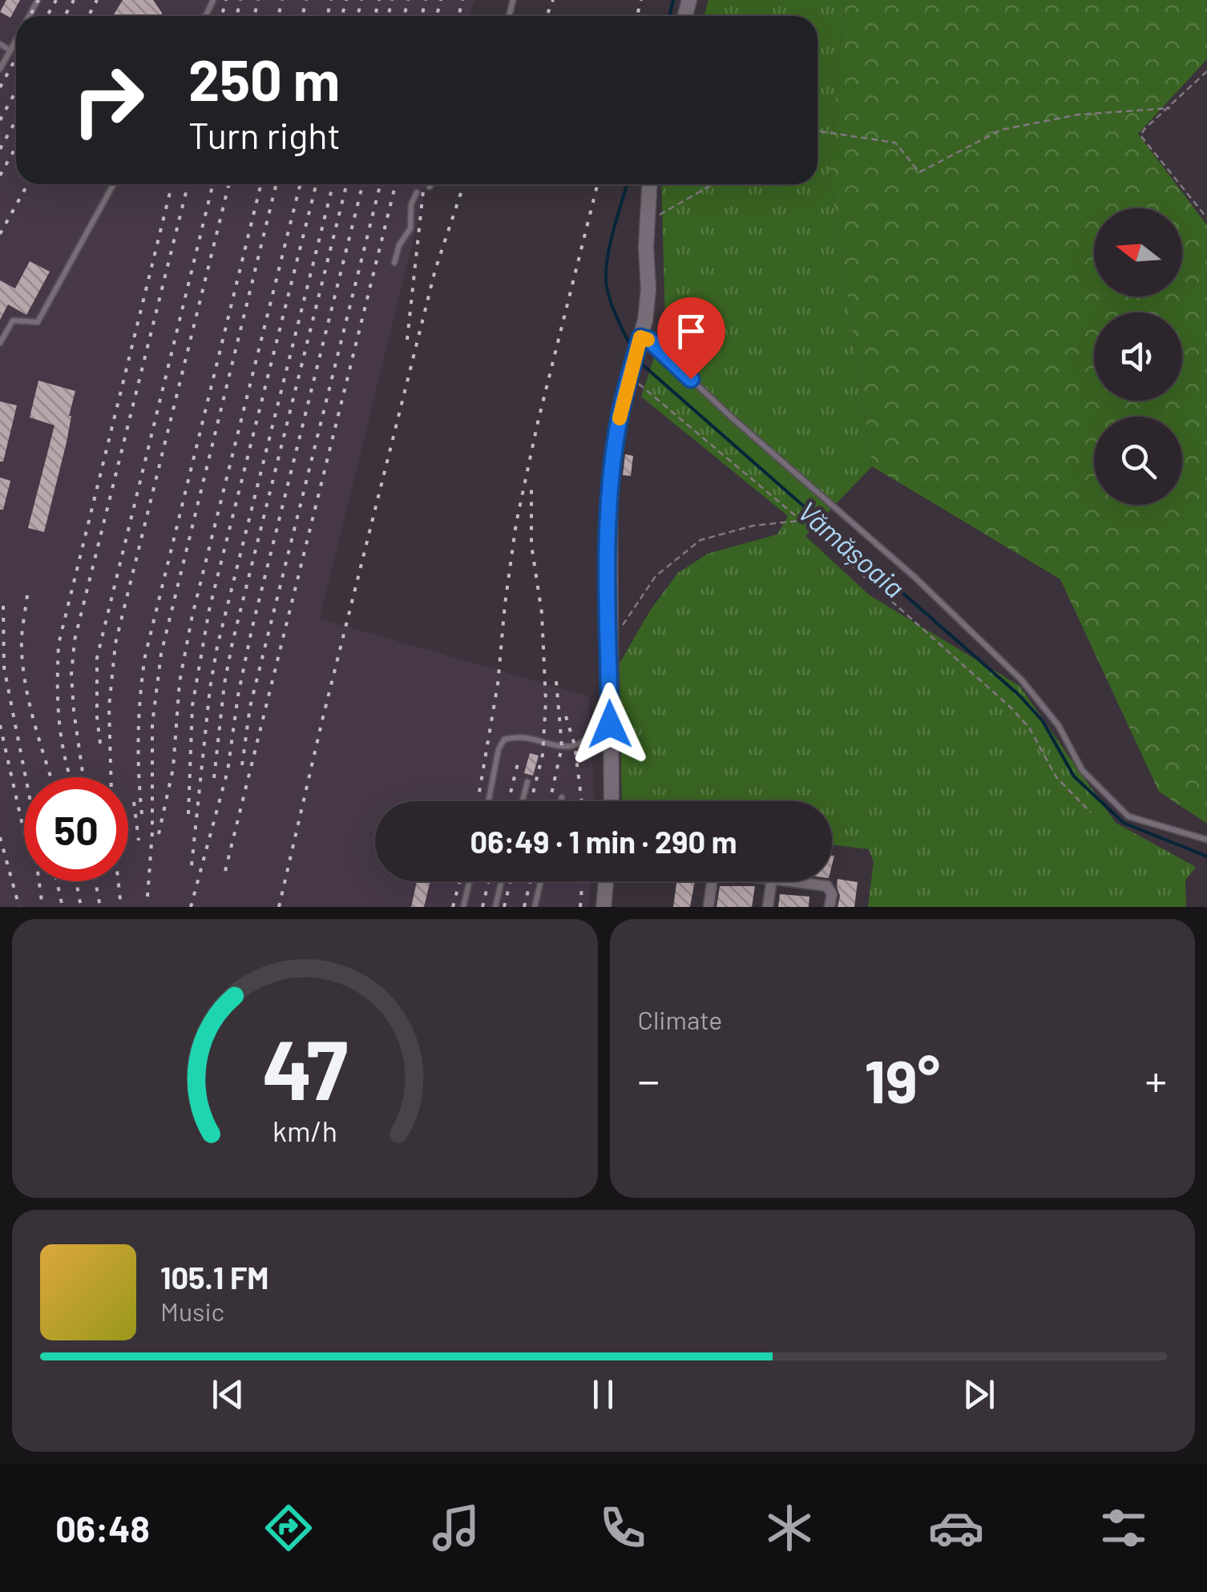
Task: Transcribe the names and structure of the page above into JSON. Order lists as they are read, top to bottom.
{
  "water": ["Vămășoaia"],
  "north": "left",
  "page": {
    "turn": ["250 m", "Turn right"],
    "limit": "50",
    "trip": "06:49 · 1 min · 290 m",
    "tile": "Climate",
    "heat": ["−", "19°", "+"],
    "song": ["105.1 FM", "Music"],
    "tabs": "06:48",
    "gauge": ["47", "km/h"]
  }
}
